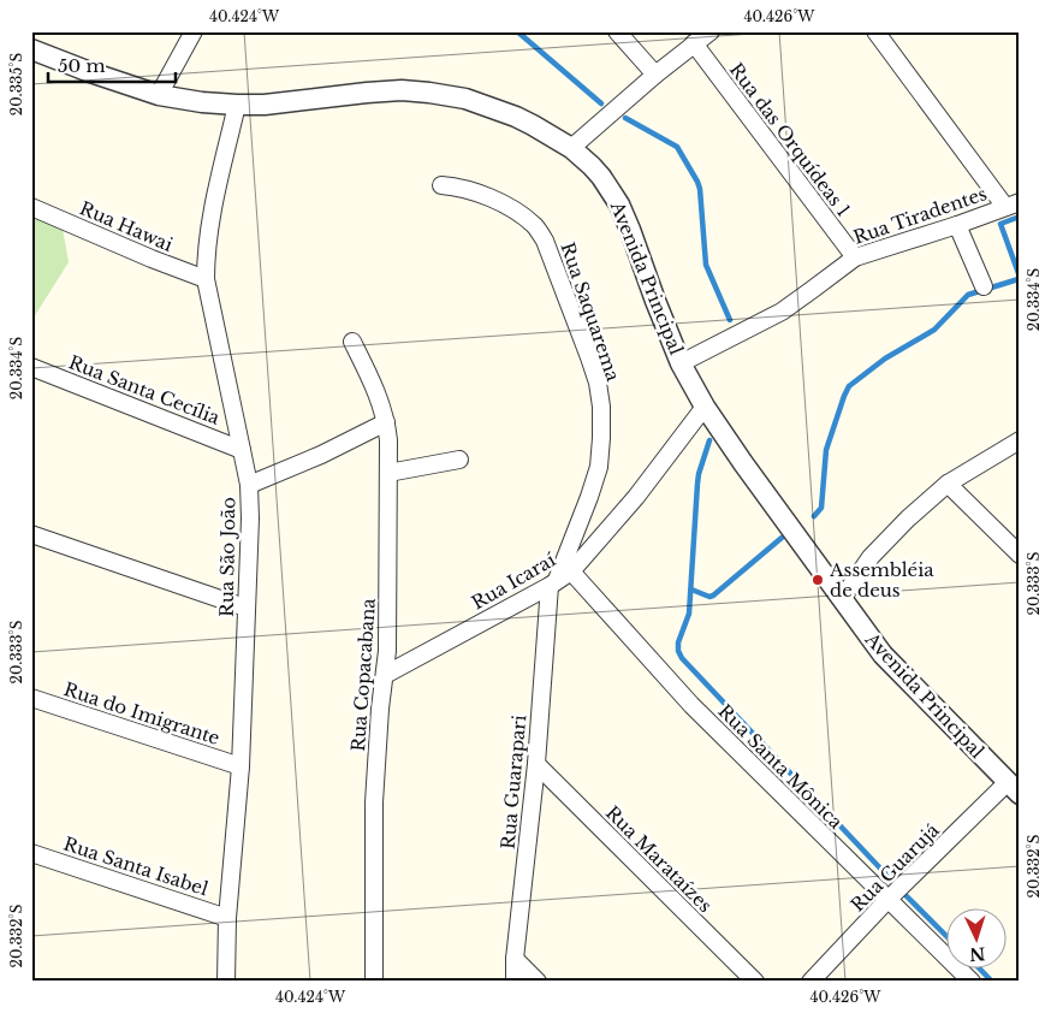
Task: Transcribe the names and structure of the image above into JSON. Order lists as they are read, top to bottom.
{
  "streets": {
    "street": [
      "Rua das Orquídeas 1",
      "Rua Tiradentes",
      "Rua Hawai",
      "Avenida Principal",
      "Rua Saquarema",
      "Rua Santa Cecília",
      "Rua São João",
      "Rua Icaraí",
      "Rua Copacabana",
      "Rua do Imigrante",
      "Rua Santa Mônica",
      "Rua Guarapari",
      "Rua Marataízes",
      "Rua Santa Isabel",
      "Rua Guarujá"
    ]
  },
  "crossings": [
    ["Rua das Orquídeas 1", "Rua Tiradentes"],
    ["Rua Tiradentes", "Avenida Principal"],
    ["Rua Hawai", "Rua São João"],
    ["Avenida Principal", "Rua São João"],
    ["Avenida Principal", "Rua Icaraí"],
    ["Avenida Principal", "Rua Guarujá"],
    ["Rua Saquarema", "Rua Icaraí"],
    ["Rua Saquarema", "Rua Guarapari"],
    ["Rua Santa Cecília", "Rua São João"],
    ["Rua São João", "Rua do Imigrante"],
    ["Rua São João", "Rua Santa Isabel"],
    ["Rua Icaraí", "Rua Copacabana"],
    ["Rua Icaraí", "Rua Santa Mônica"],
    ["Rua Icaraí", "Rua Guarapari"],
    ["Rua Santa Mônica", "Rua Guarujá"],
    ["Rua Guarapari", "Rua Marataízes"]
  ],
  "places": ["Assembléia de deus"],
  "scale_bar": "50 m",
  "north": "bottom",
  "coordinates": [
    "40.424°W",
    "40.426°W",
    "20.335°S",
    "20.334°S",
    "20.333°S",
    "20.332°S"
  ]
}
